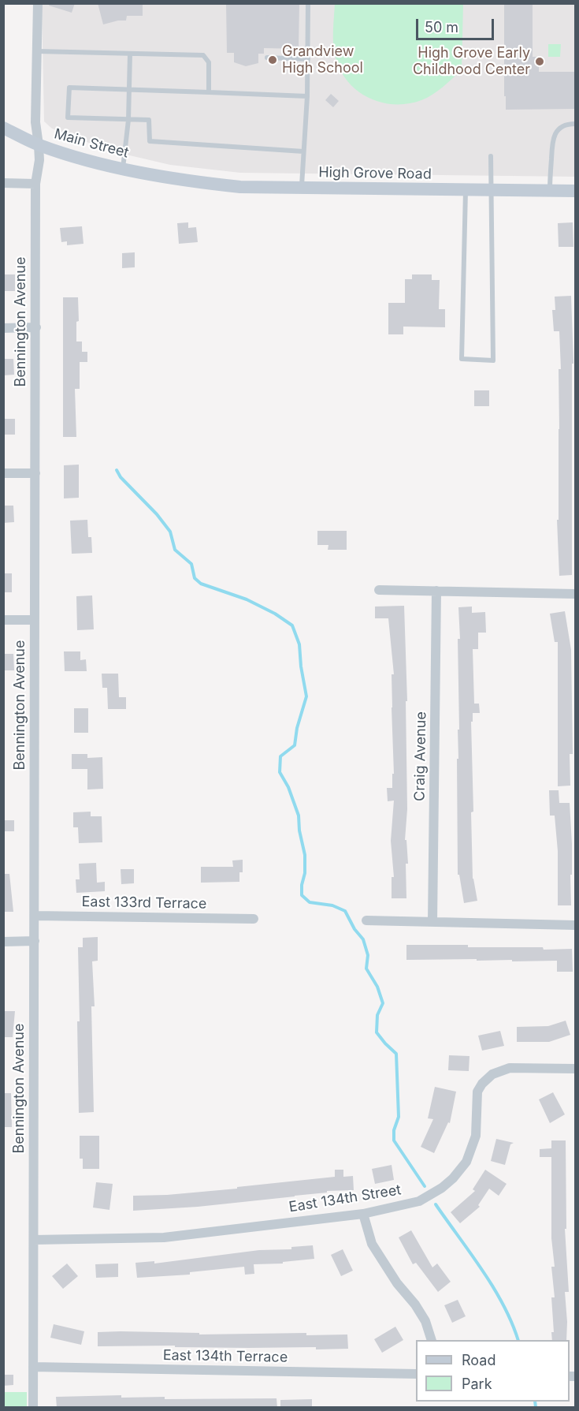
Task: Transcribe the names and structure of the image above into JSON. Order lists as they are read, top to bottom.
{
  "streets": {
    "main road": ["Main Street", "High Grove Road"],
    "street": [
      "Bennington Avenue",
      "Craig Avenue",
      "East 133rd Terrace",
      "East 134th Street",
      "East 134th Terrace"
    ]
  },
  "crossings": [
    ["Main Street", "High Grove Road"],
    ["Main Street", "Bennington Avenue"],
    ["Bennington Avenue", "East 133rd Terrace"],
    ["Bennington Avenue", "East 134th Street"],
    ["Bennington Avenue", "East 134th Terrace"]
  ],
  "places": ["Grandview High School", "High Grove Early Childhood Center"],
  "legend": ["Road", "Park"],
  "scale_bar": "50 m"
}
